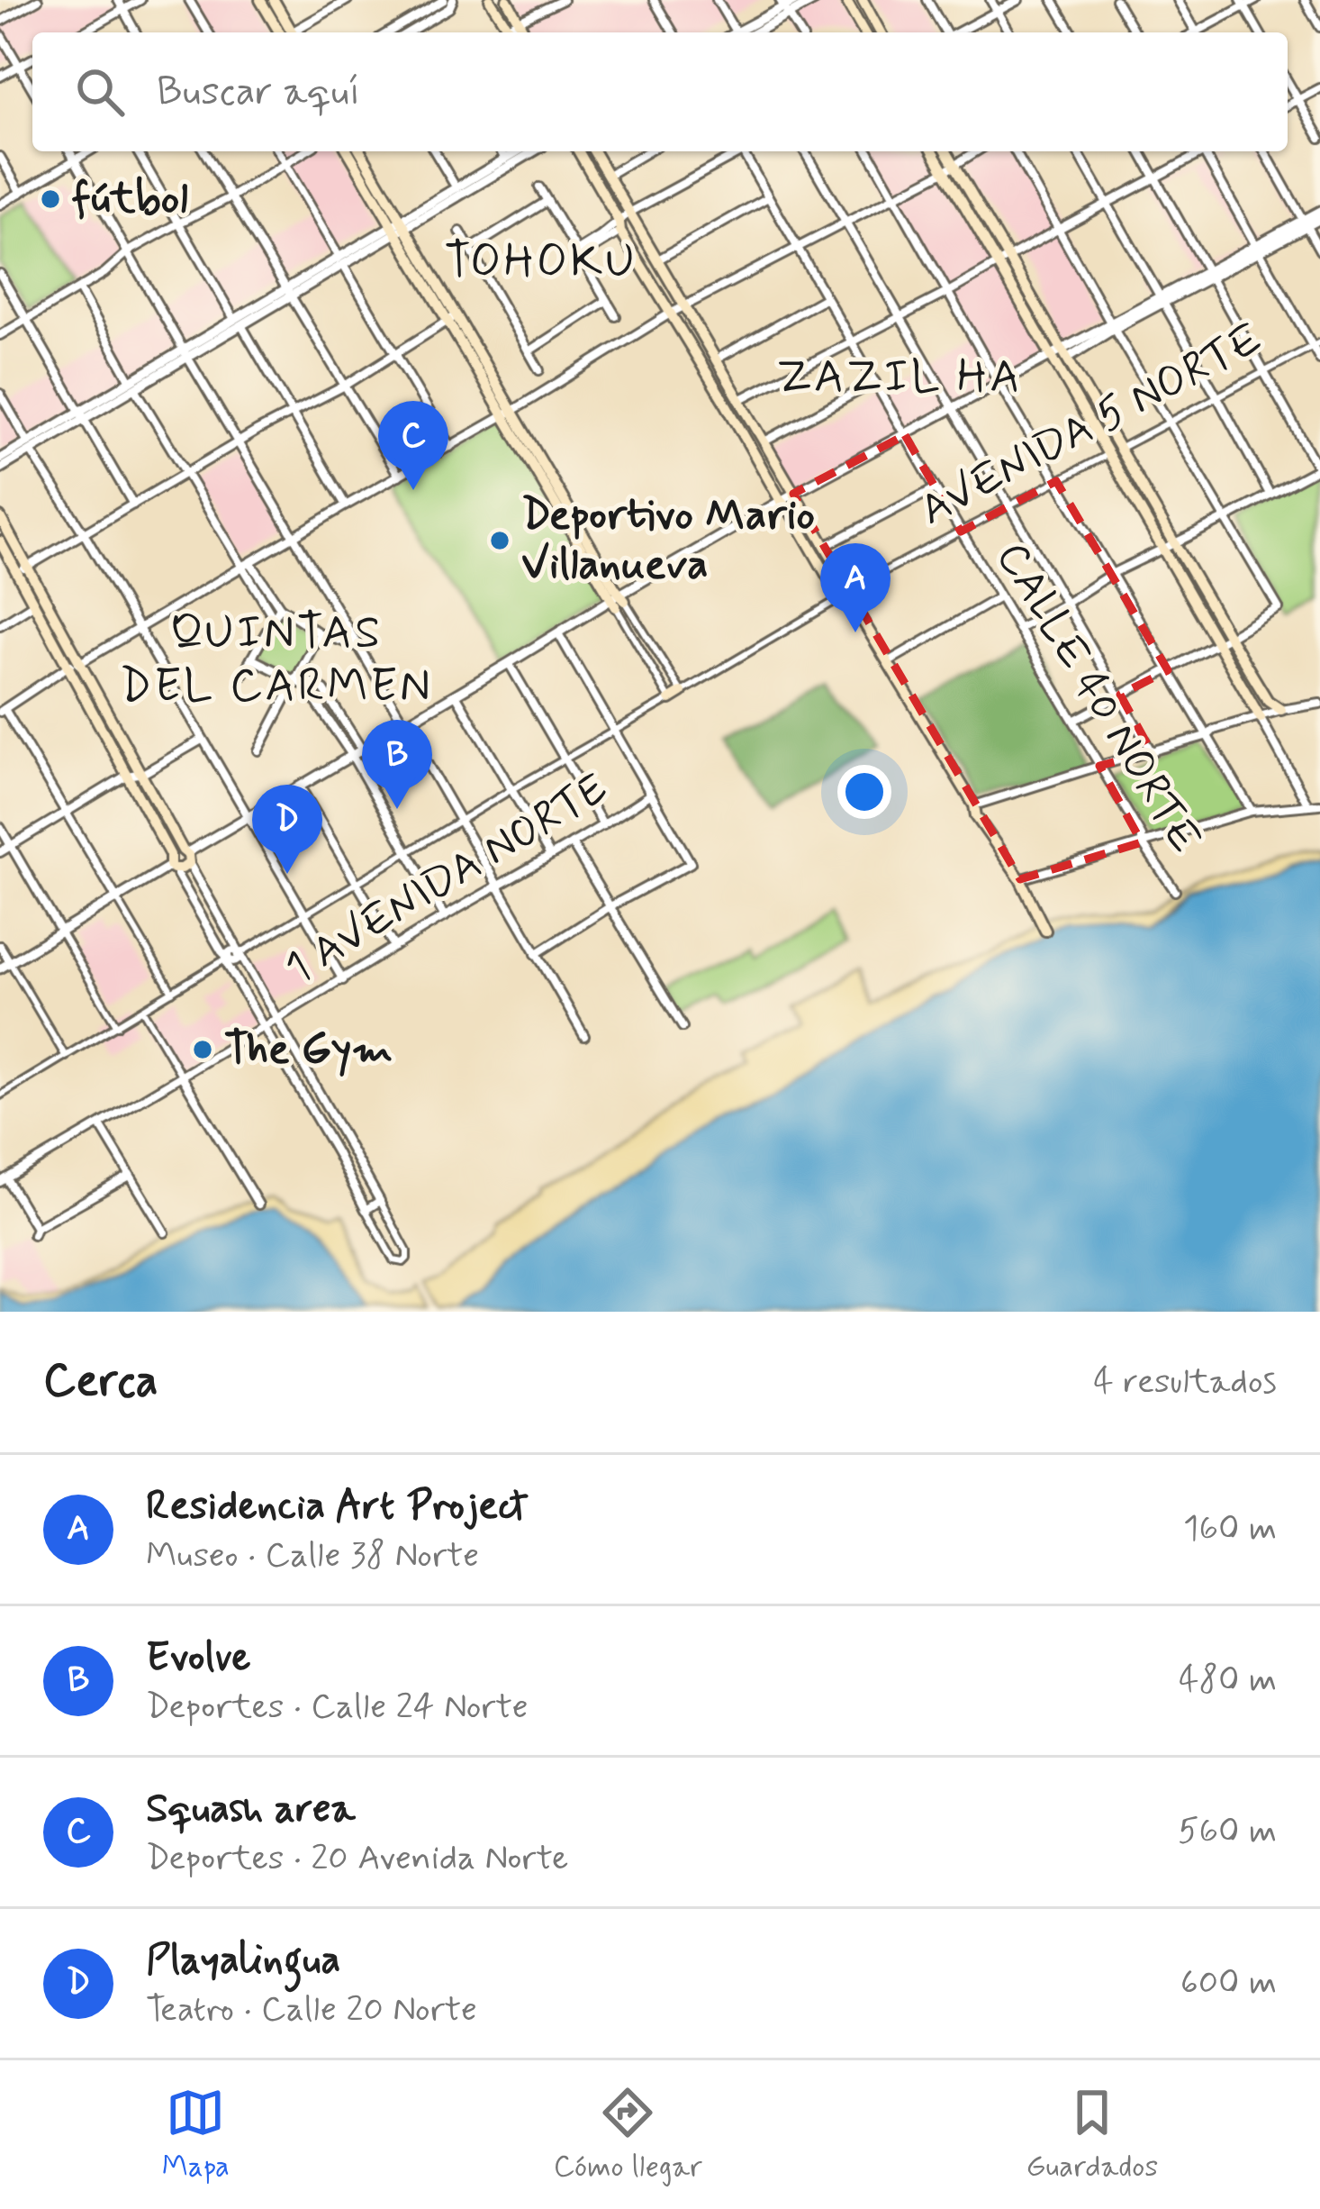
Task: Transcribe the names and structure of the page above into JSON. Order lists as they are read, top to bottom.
{
  "streets": {
    "main road": ["AVENIDA 5 NORTE"],
    "street": ["CALLE 40 NORTE", "1 AVENIDA NORTE"]
  },
  "crossings": [
    ["AVENIDA 5 NORTE", "CALLE 40 NORTE"]
  ],
  "districts": ["TOHOKU", "ZAZIL HA", "QUINTAS DEL CARMEN"],
  "places": ["fútbol", "Deportivo Mario Villanueva", "The Gym"],
  "page": {
    "search": "Buscar aquí",
    "pins": [
      "C",
      "A",
      "B",
      "D"
    ],
    "heading": ["Cerca", "4 resultados"],
    "list": [
      {
        "mark": "A",
        "name": "Residencia Art Project",
        "note": "Museo · Calle 38 Norte",
        "value": "160 m"
      },
      {
        "mark": "B",
        "name": "Evolve",
        "note": "Deportes · Calle 24 Norte",
        "value": "480 m"
      },
      {
        "mark": "C",
        "name": "Squash area",
        "note": "Deportes · 20 Avenida Norte",
        "value": "560 m"
      },
      {
        "mark": "D",
        "name": "Playalingua",
        "note": "Teatro · Calle 20 Norte",
        "value": "600 m"
      }
    ],
    "nav": ["Mapa", "Cómo llegar", "Guardados"]
  }
}
